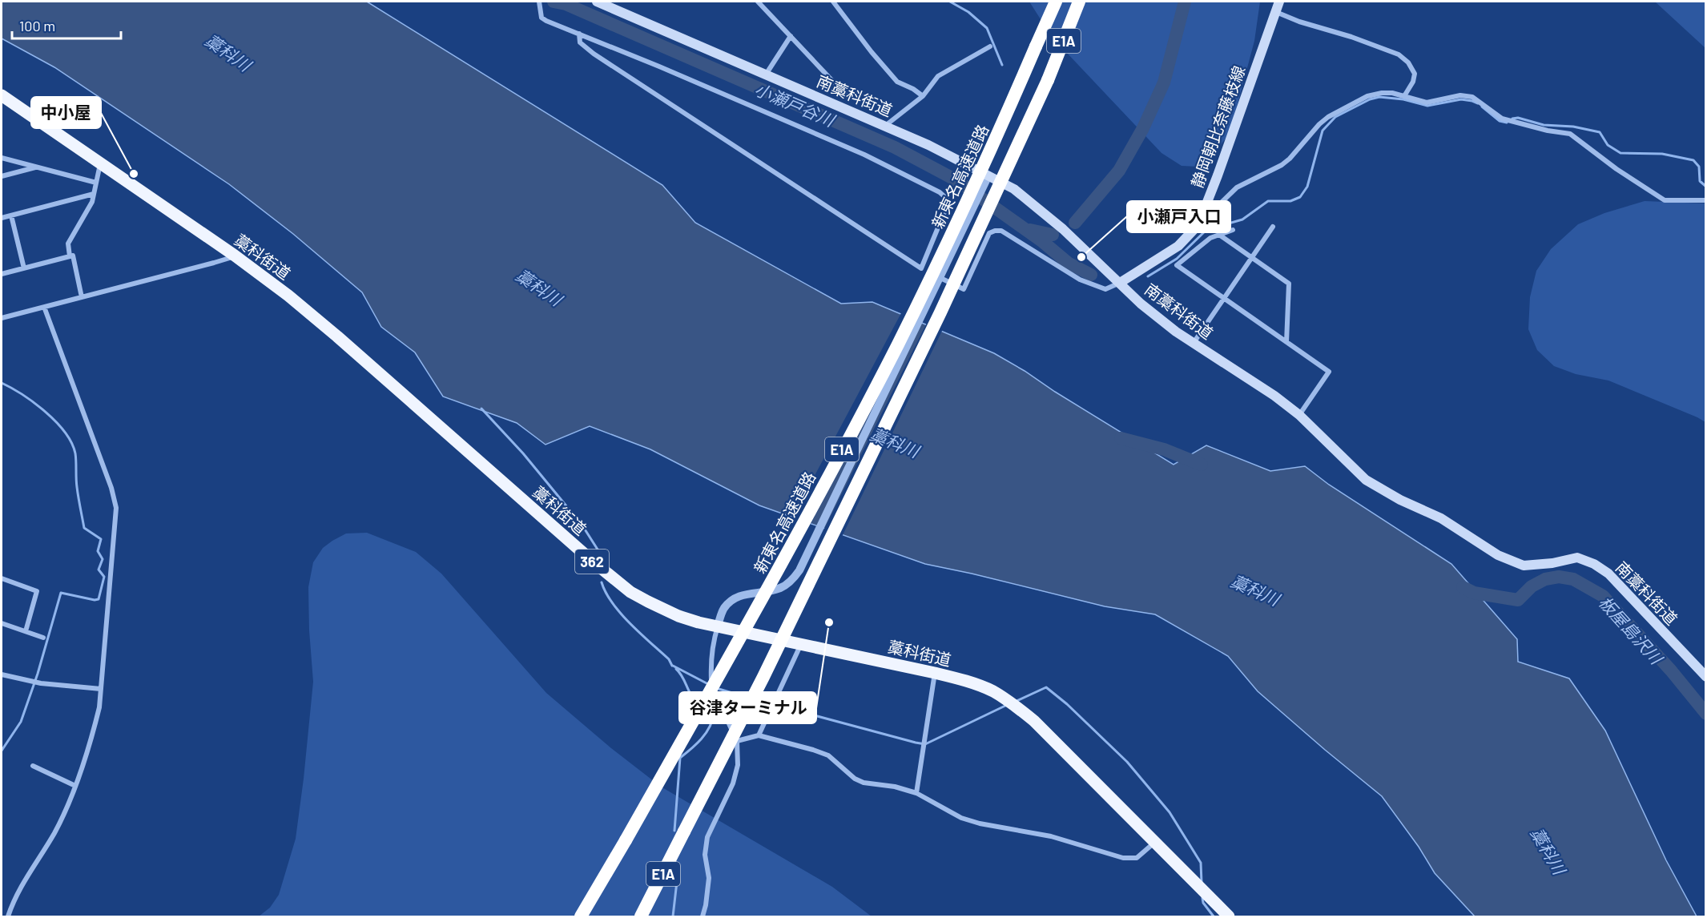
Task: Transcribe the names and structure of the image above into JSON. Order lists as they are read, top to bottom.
{
  "streets": {
    "highway": [
      "E1A",
      "新東名高速道路",
      "藁科街道",
      "362"
    ],
    "main road": ["南藁科街道", "静岡朝比奈藤枝線"]
  },
  "crossings": [
    ["南藁科街道", "静岡朝比奈藤枝線"]
  ],
  "water": ["藁科川", "小瀬戸谷川", "板屋島沢川"],
  "places": ["中小屋", "小瀬戸入口", "谷津ターミナル"],
  "scale_bar": "100 m"
}
